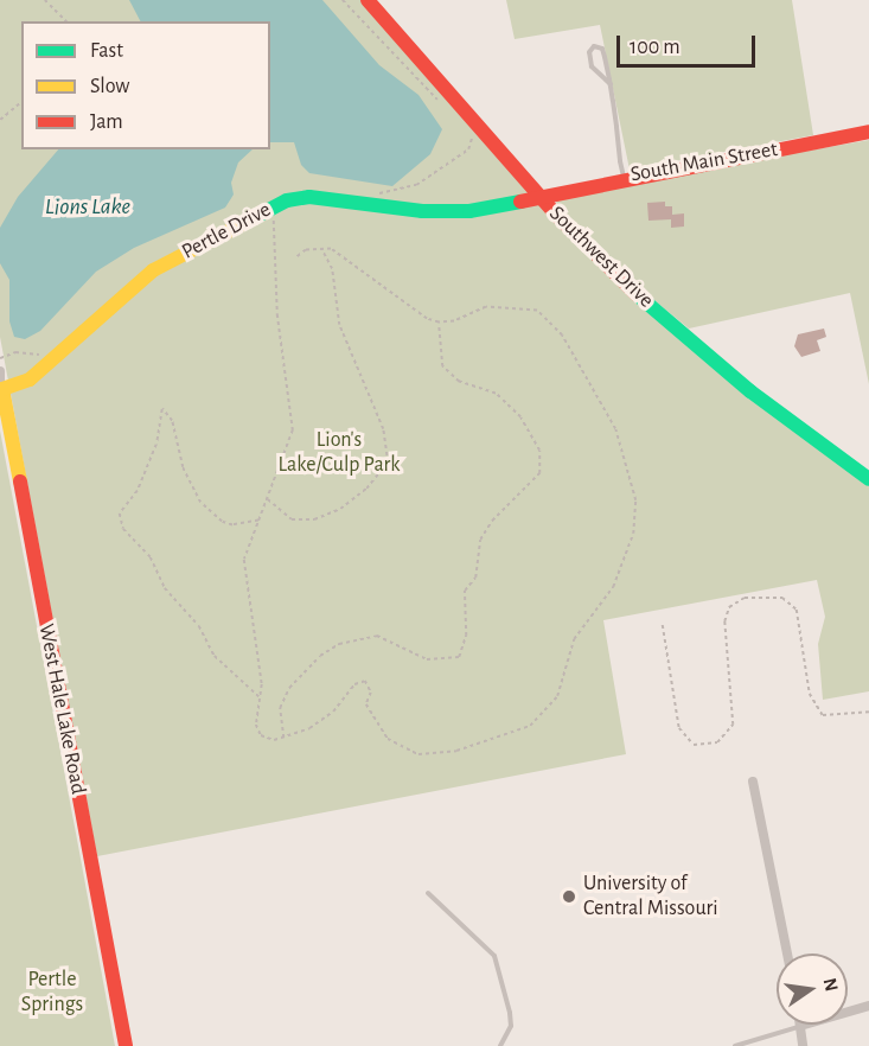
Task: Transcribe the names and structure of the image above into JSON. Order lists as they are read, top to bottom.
{
  "streets": {
    "street": [
      "South Main Street",
      "Pertle Drive",
      "Southwest Drive",
      "West Hale Lake Road"
    ]
  },
  "crossings": [
    ["South Main Street", "Pertle Drive"],
    ["South Main Street", "Southwest Drive"],
    ["Pertle Drive", "Southwest Drive"],
    ["Pertle Drive", "West Hale Lake Road"]
  ],
  "water": ["Lions Lake"],
  "parks": ["Lion's Lake/Culp Park", "Pertle Springs"],
  "places": ["University of Central Missouri"],
  "legend": ["Fast", "Slow", "Jam"],
  "scale_bar": "100 m",
  "north": "right"
}
